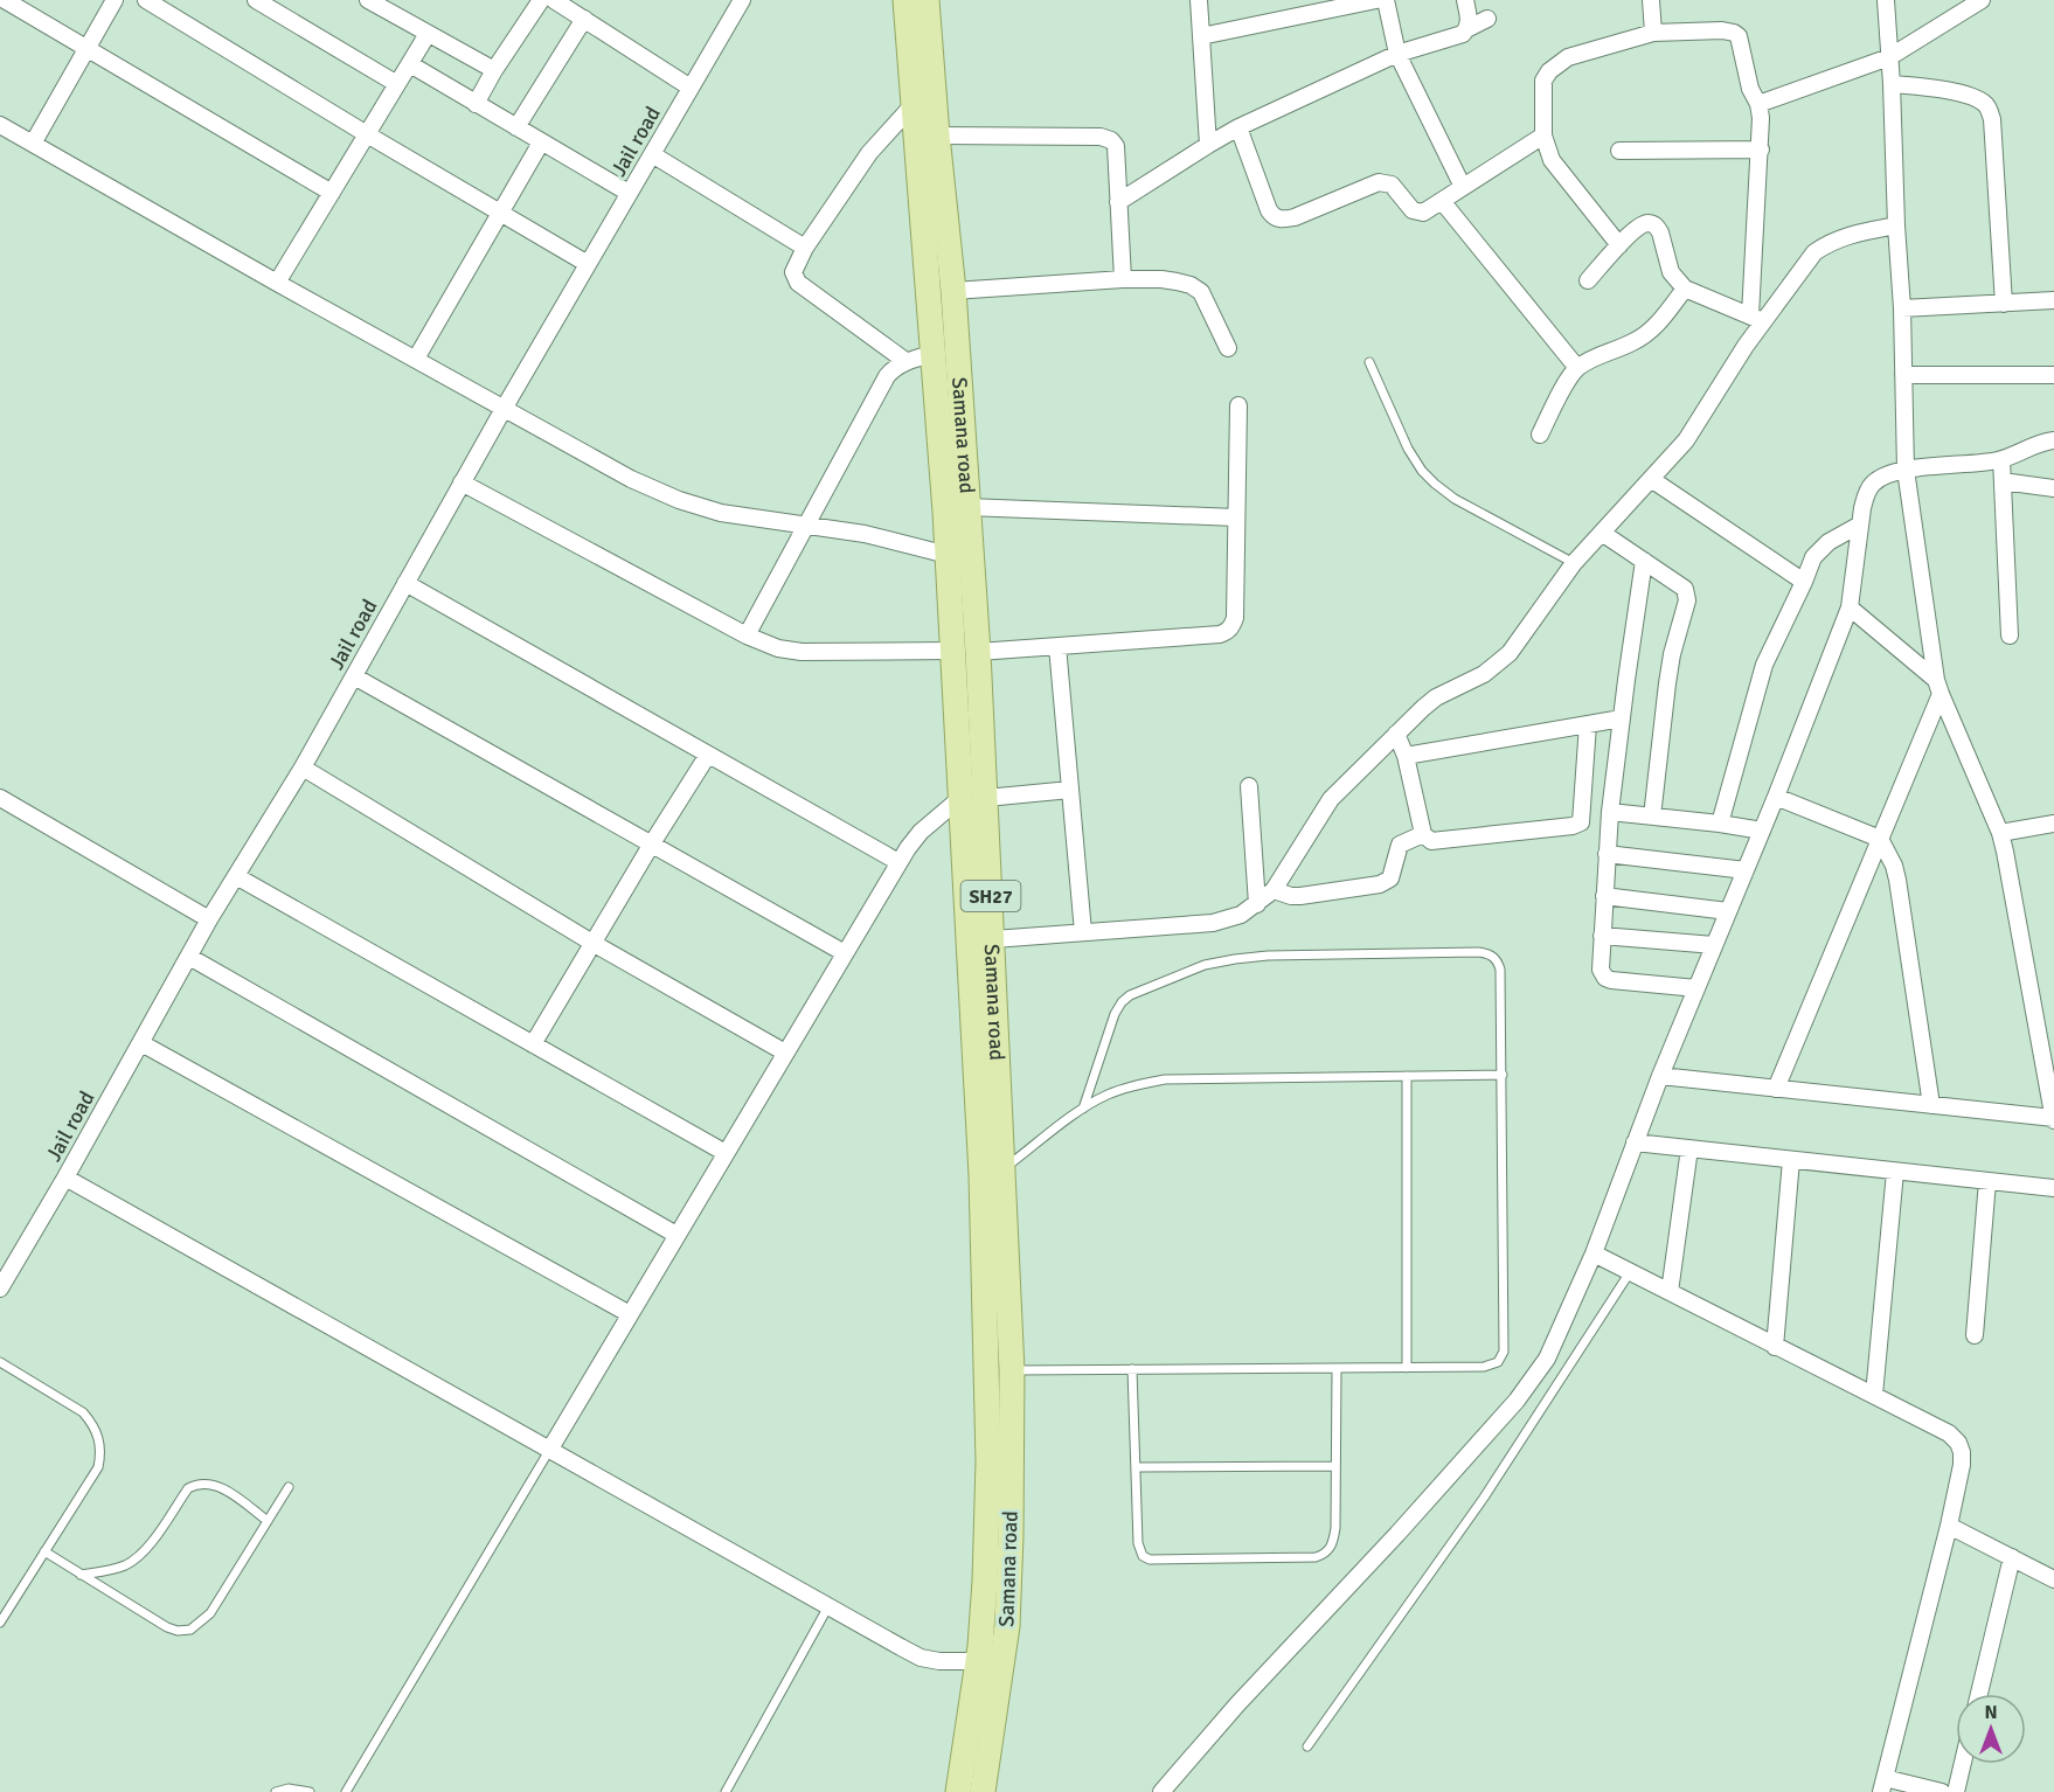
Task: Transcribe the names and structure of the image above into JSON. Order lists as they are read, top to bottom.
{
  "streets": {
    "main road": ["Samana road", "SH27"],
    "street": ["Jail road"]
  },
  "north": "top"
}
